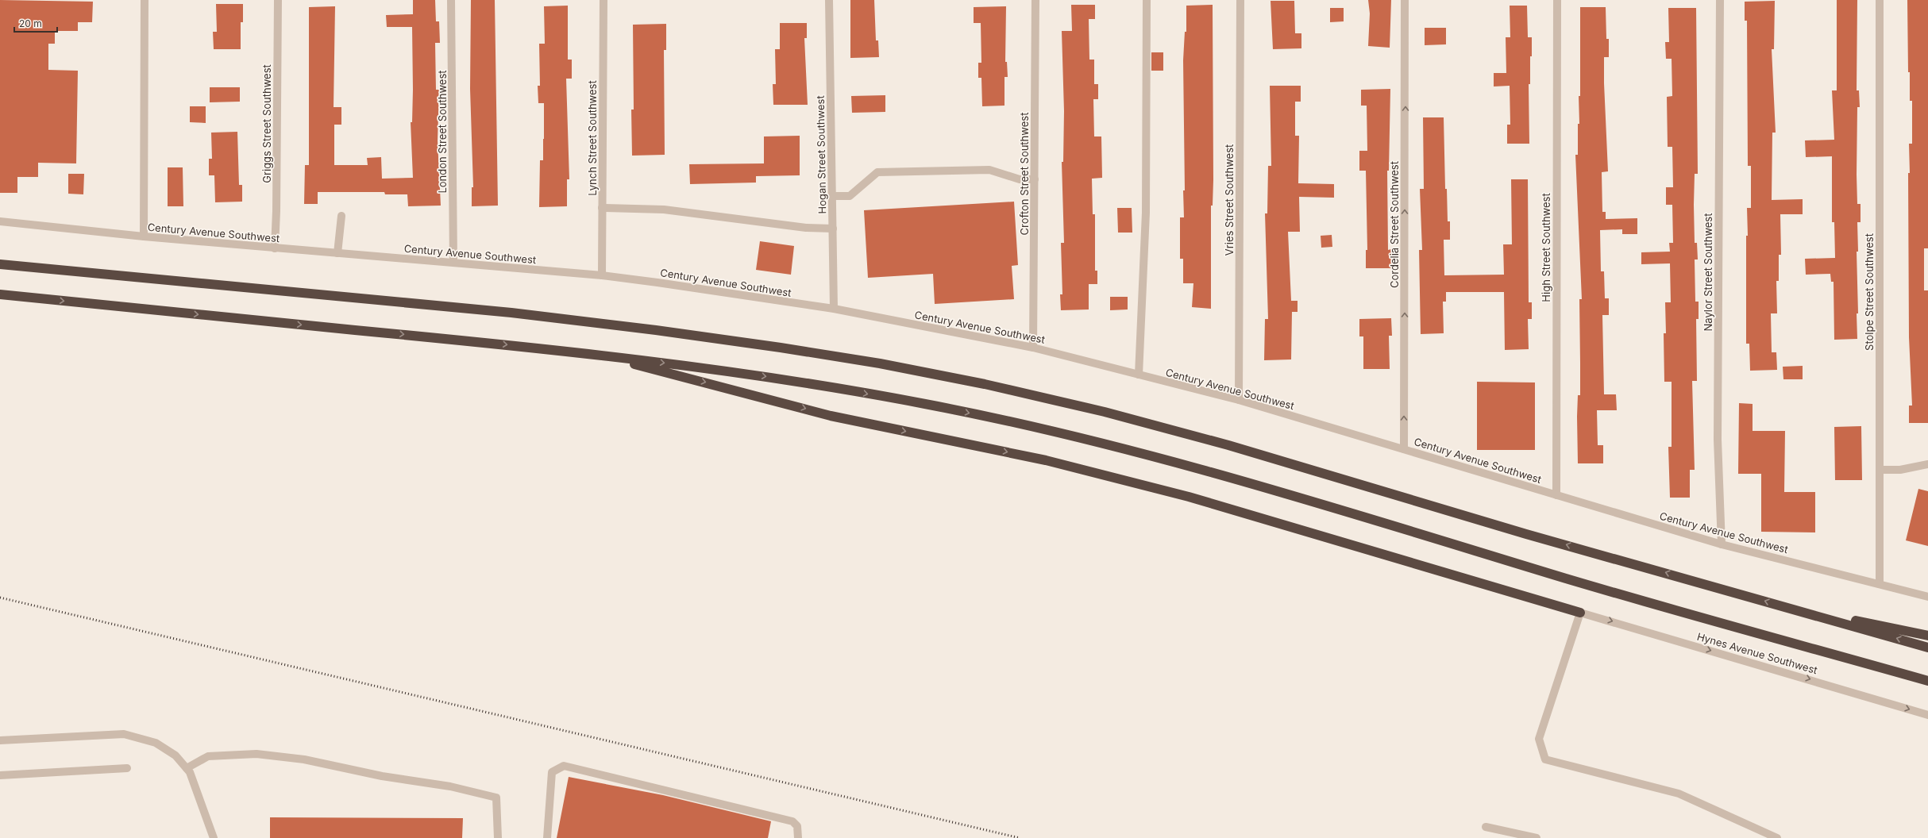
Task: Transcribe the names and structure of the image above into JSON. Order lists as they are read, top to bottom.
{
  "streets": {
    "street": [
      "Griggs Street Southwest",
      "London Street Southwest",
      "Lynch Street Southwest",
      "Hogan Street Southwest",
      "Crofton Street Southwest",
      "Vries Street Southwest",
      "Cordelia Street Southwest",
      "Century Avenue Southwest",
      "High Street Southwest",
      "Naylor Street Southwest",
      "Stolpe Street Southwest",
      "Hynes Avenue Southwest"
    ]
  },
  "crossings": [
    ["Griggs Street Southwest", "Century Avenue Southwest"],
    ["London Street Southwest", "Century Avenue Southwest"],
    ["Lynch Street Southwest", "Century Avenue Southwest"],
    ["Hogan Street Southwest", "Century Avenue Southwest"],
    ["Crofton Street Southwest", "Century Avenue Southwest"],
    ["Vries Street Southwest", "Century Avenue Southwest"],
    ["Cordelia Street Southwest", "Century Avenue Southwest"],
    ["Century Avenue Southwest", "High Street Southwest"],
    ["Century Avenue Southwest", "Naylor Street Southwest"],
    ["Century Avenue Southwest", "Stolpe Street Southwest"]
  ],
  "one_way": ["Cordelia Street Southwest", "Hynes Avenue Southwest"],
  "scale_bar": "20 m"
}
